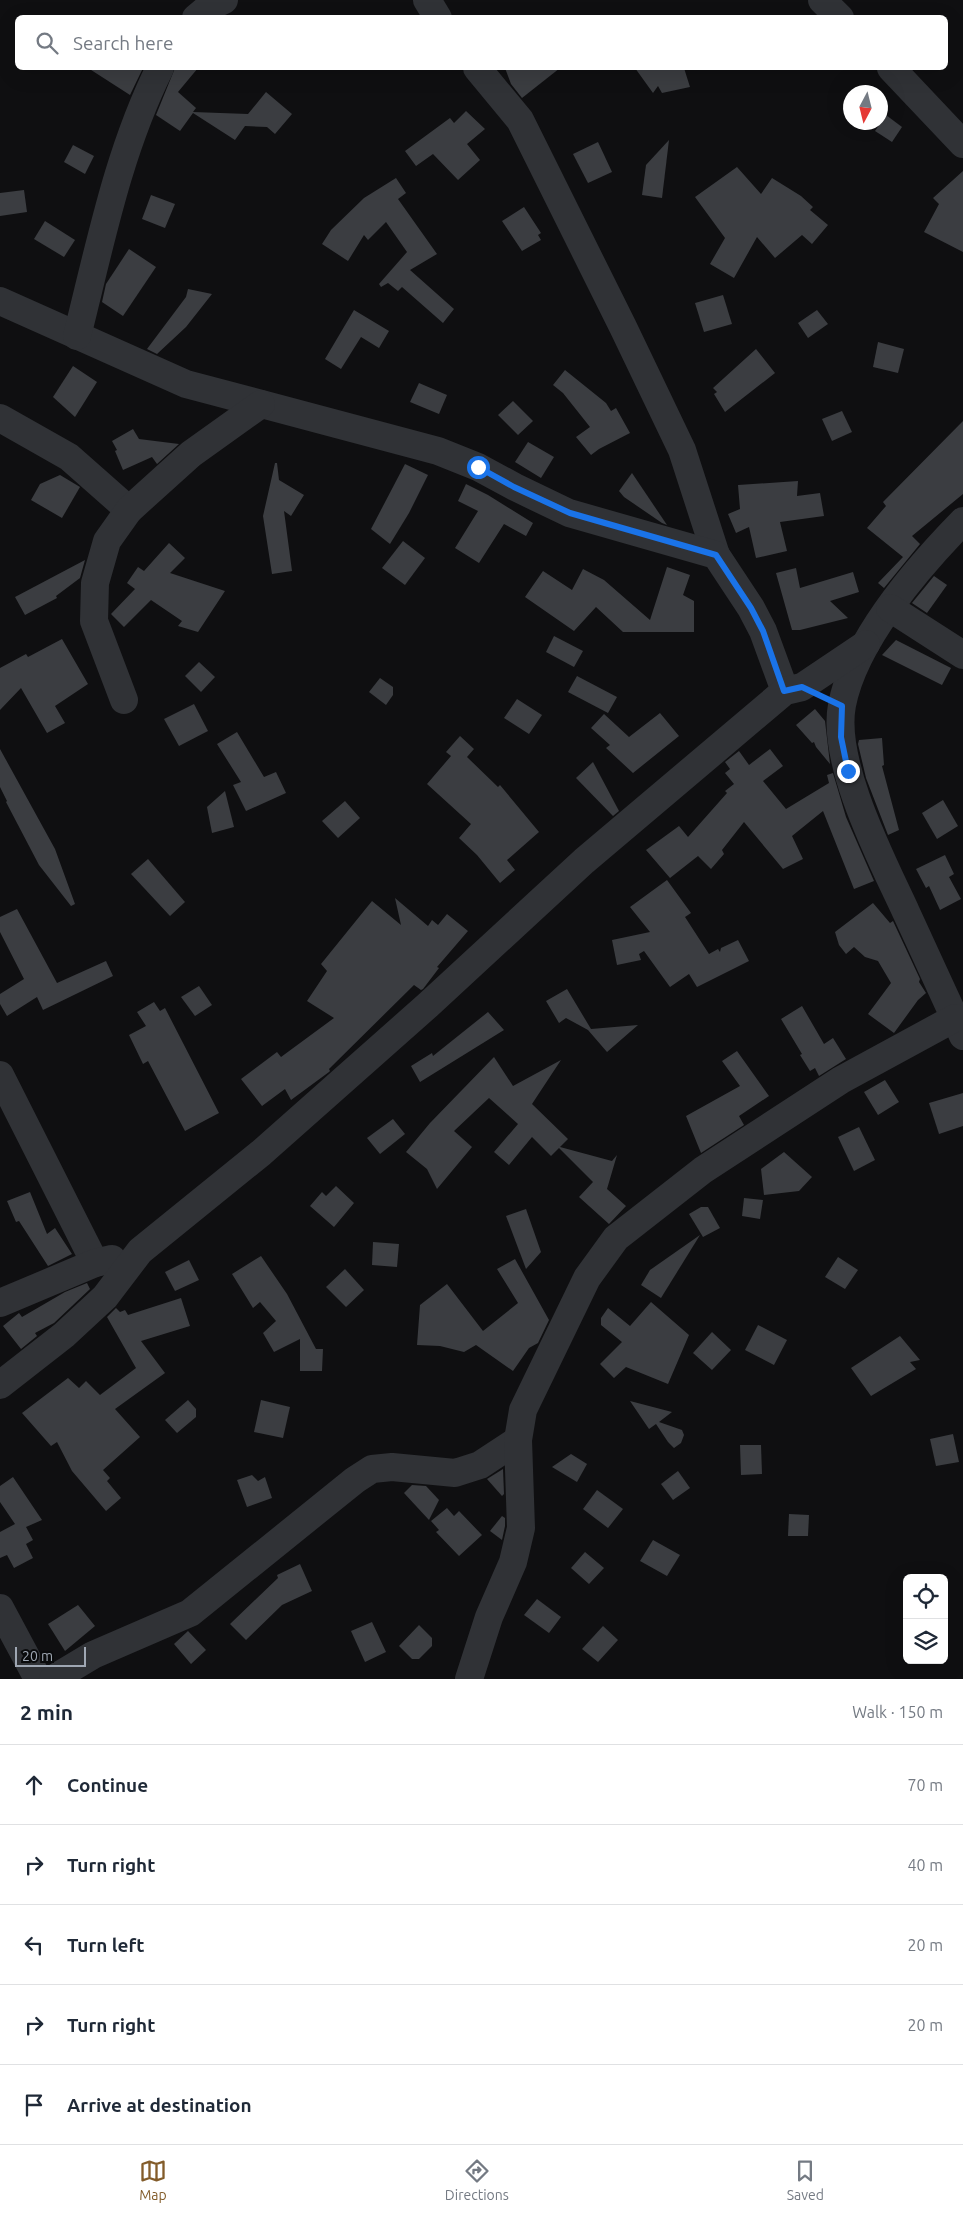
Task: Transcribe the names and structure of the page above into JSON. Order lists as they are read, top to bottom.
{
  "scale_bar": "20 m",
  "north": "bottom",
  "page": {
    "search": "Search here",
    "scale": "20 m",
    "heading": ["2 min", "Walk · 150 m"],
    "list": [
      ["Continue", "70 m"],
      ["Turn right", "40 m"],
      ["Turn left", "20 m"],
      ["Turn right", "20 m"],
      "Arrive at destination"
    ],
    "nav": ["Map", "Directions", "Saved"]
  }
}
